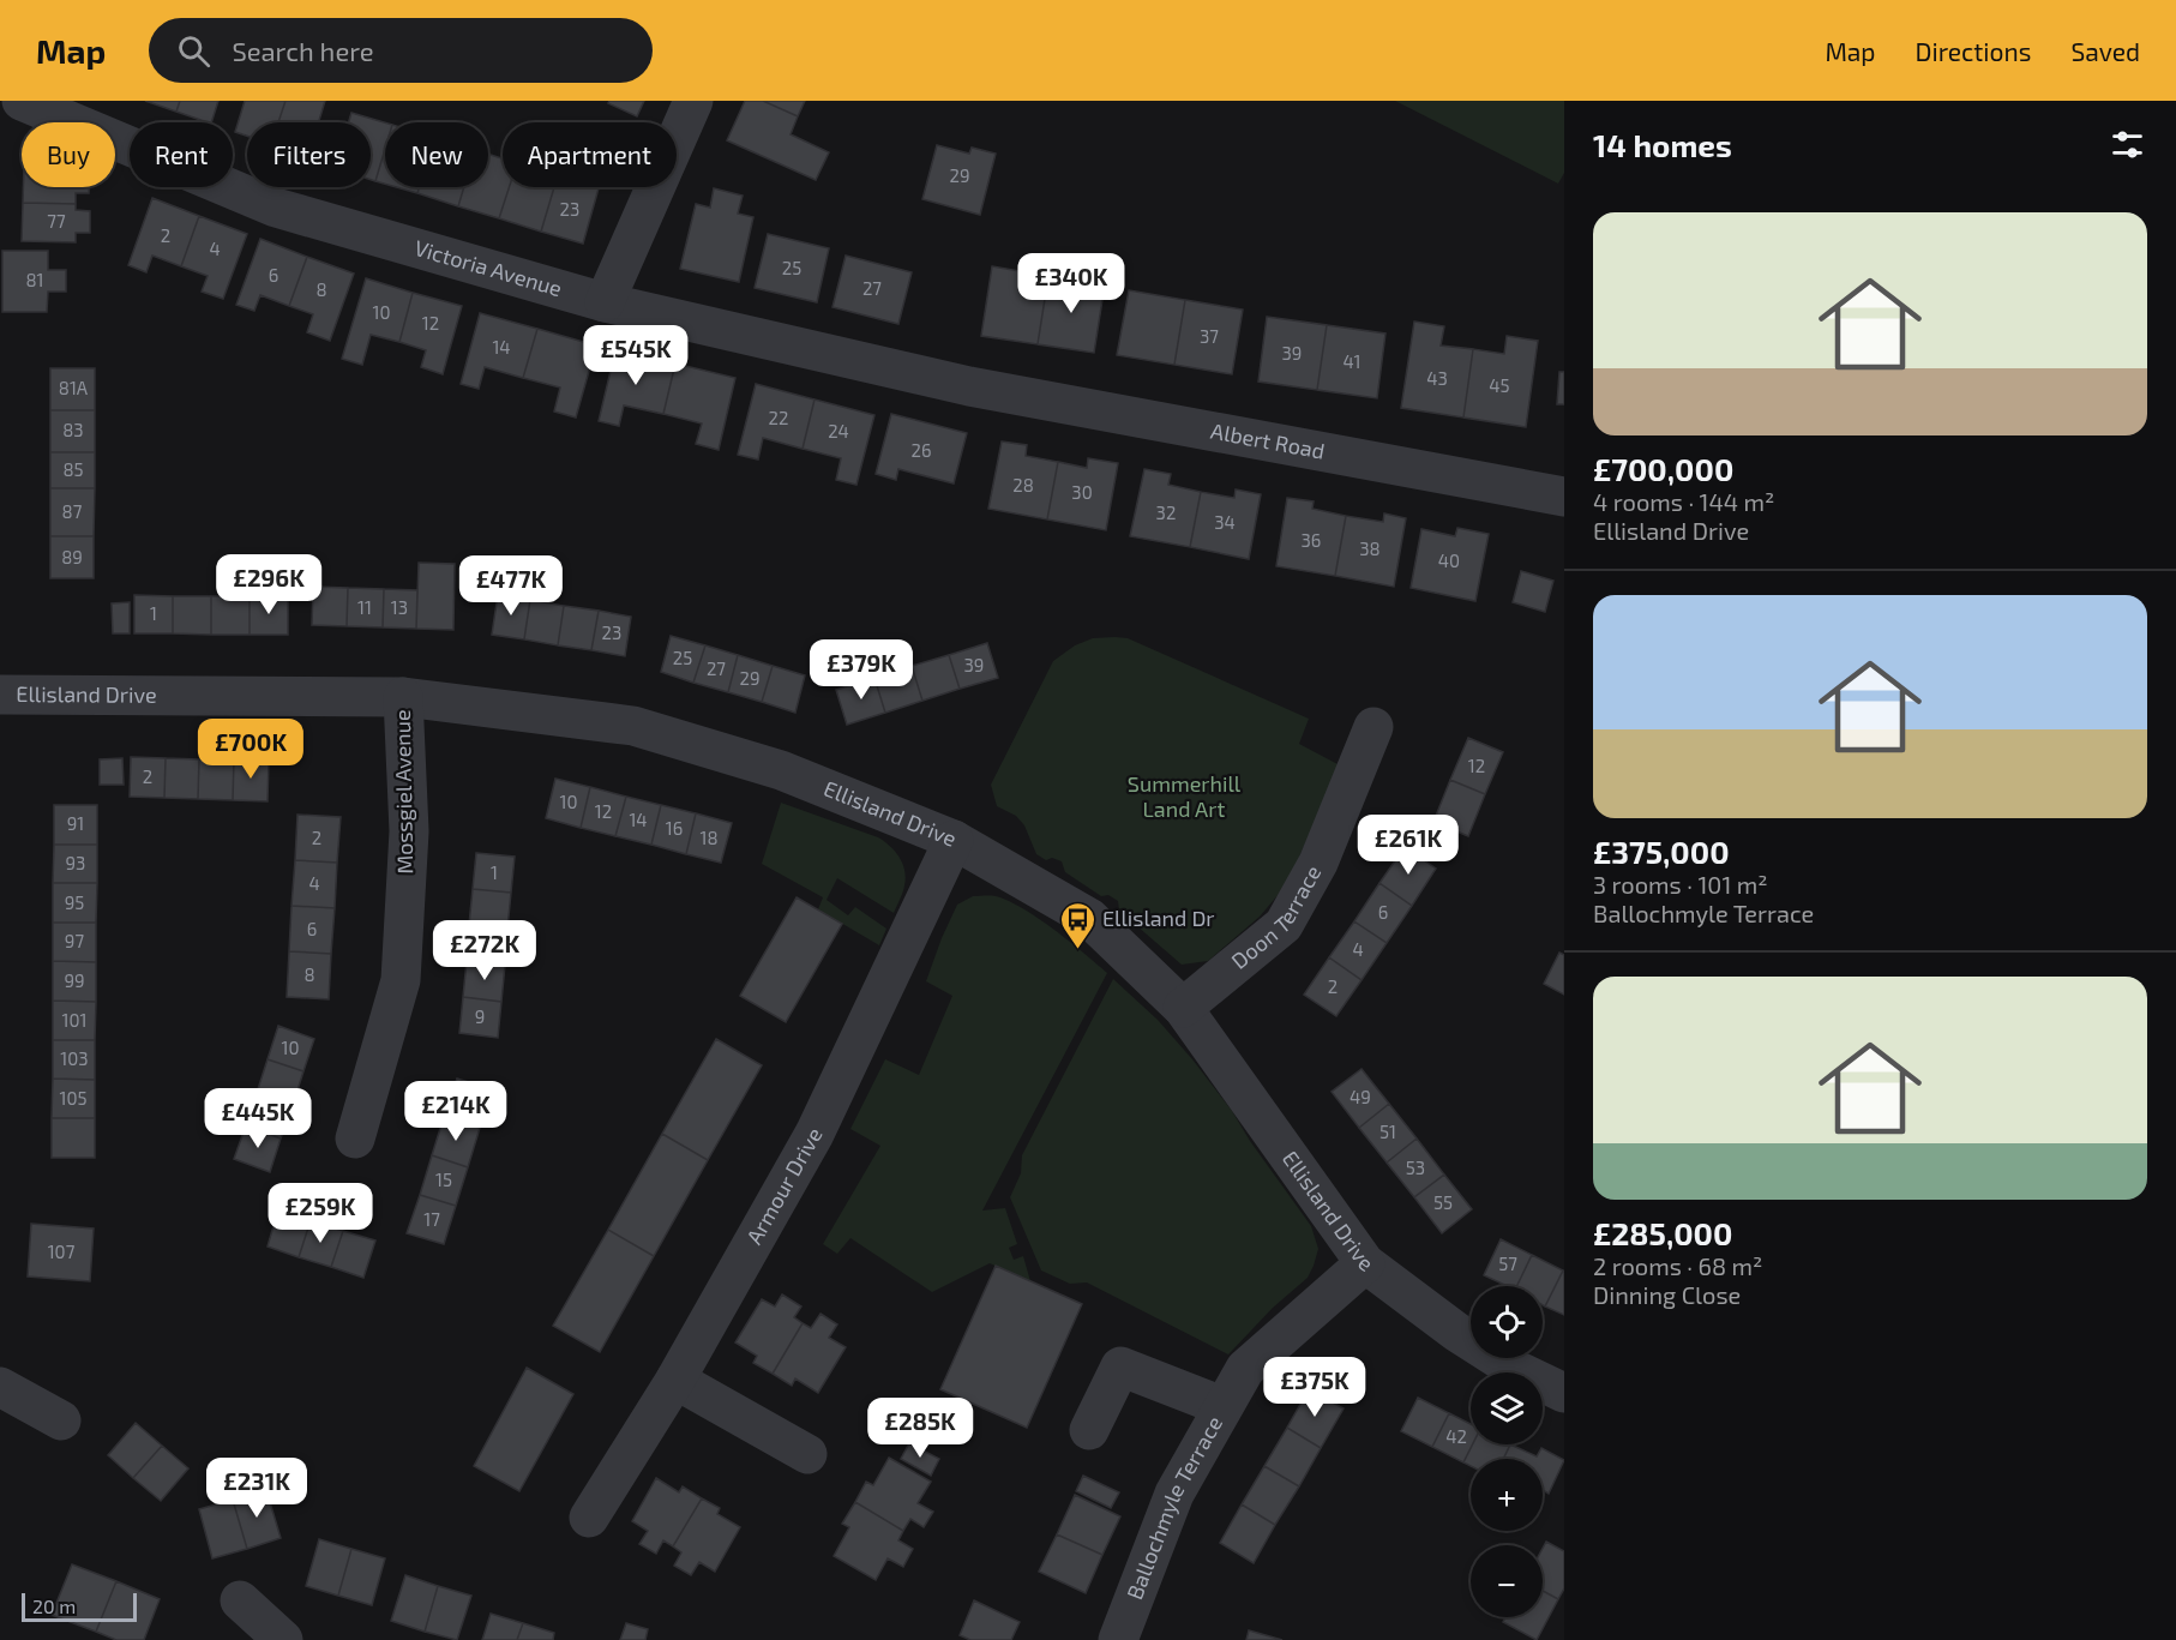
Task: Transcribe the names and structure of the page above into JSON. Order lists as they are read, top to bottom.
{
  "streets": {
    "street": [
      "Victoria Avenue",
      "Albert Road",
      "Ellisland Drive",
      "Mossgiel Avenue",
      "Doon Terrace",
      "Armour Drive",
      "Ballochmyle Terrace"
    ]
  },
  "crossings": [
    ["Victoria Avenue", "Albert Road"],
    ["Ellisland Drive", "Mossgiel Avenue"],
    ["Ellisland Drive", "Doon Terrace"],
    ["Ellisland Drive", "Armour Drive"],
    ["Ellisland Drive", "Ballochmyle Terrace"]
  ],
  "parks": ["Summerhill Land Art"],
  "places": {
    "bus stop": ["Ellisland Dr"]
  },
  "house_numbers": [
    "29",
    "23",
    "77",
    "2",
    "4",
    "25",
    "6",
    "81",
    "27",
    "8",
    "10",
    "12",
    "37",
    "14",
    "39",
    "41",
    "43",
    "45",
    "81A",
    "22",
    "83",
    "24",
    "26",
    "85",
    "28",
    "30",
    "87",
    "32",
    "34",
    "36",
    "38",
    "89",
    "40",
    "11",
    "13",
    "1",
    "23",
    "25",
    "39",
    "27",
    "29",
    "12",
    "2",
    "10",
    "12",
    "14",
    "91",
    "16",
    "2",
    "18",
    "93",
    "1",
    "4",
    "95",
    "6",
    "6",
    "97",
    "4",
    "8",
    "99",
    "2",
    "9",
    "101",
    "10",
    "103",
    "49",
    "105",
    "51",
    "53",
    "15",
    "55",
    "17",
    "107",
    "57",
    "42"
  ],
  "scale_bar": "20 m",
  "page": {
    "header": "Map",
    "search": "Search here",
    "nav": ["Map", "Directions", "Saved"],
    "heading": "14 homes",
    "chip": [
      "Buy",
      "Rent",
      "Filters",
      "New",
      "Apartment"
    ],
    "list": [
      {
        "name": "£700,000",
        "note": "4 rooms · 144 m² · Ellisland Drive"
      },
      {
        "name": "£375,000",
        "note": "3 rooms · 101 m² · Ballochmyle Terrace"
      },
      {
        "name": "£285,000",
        "note": "2 rooms · 68 m² · Dinning Close"
      }
    ],
    "price": [
      "£340K",
      "£545K",
      "£296K",
      "£477K",
      "£379K",
      "£700K",
      "£261K",
      "£272K",
      "£214K",
      "£445K",
      "£259K",
      "£375K",
      "£285K",
      "£231K"
    ],
    "map_buttons": ["+", "−"],
    "scale": "20 m"
  }
}
